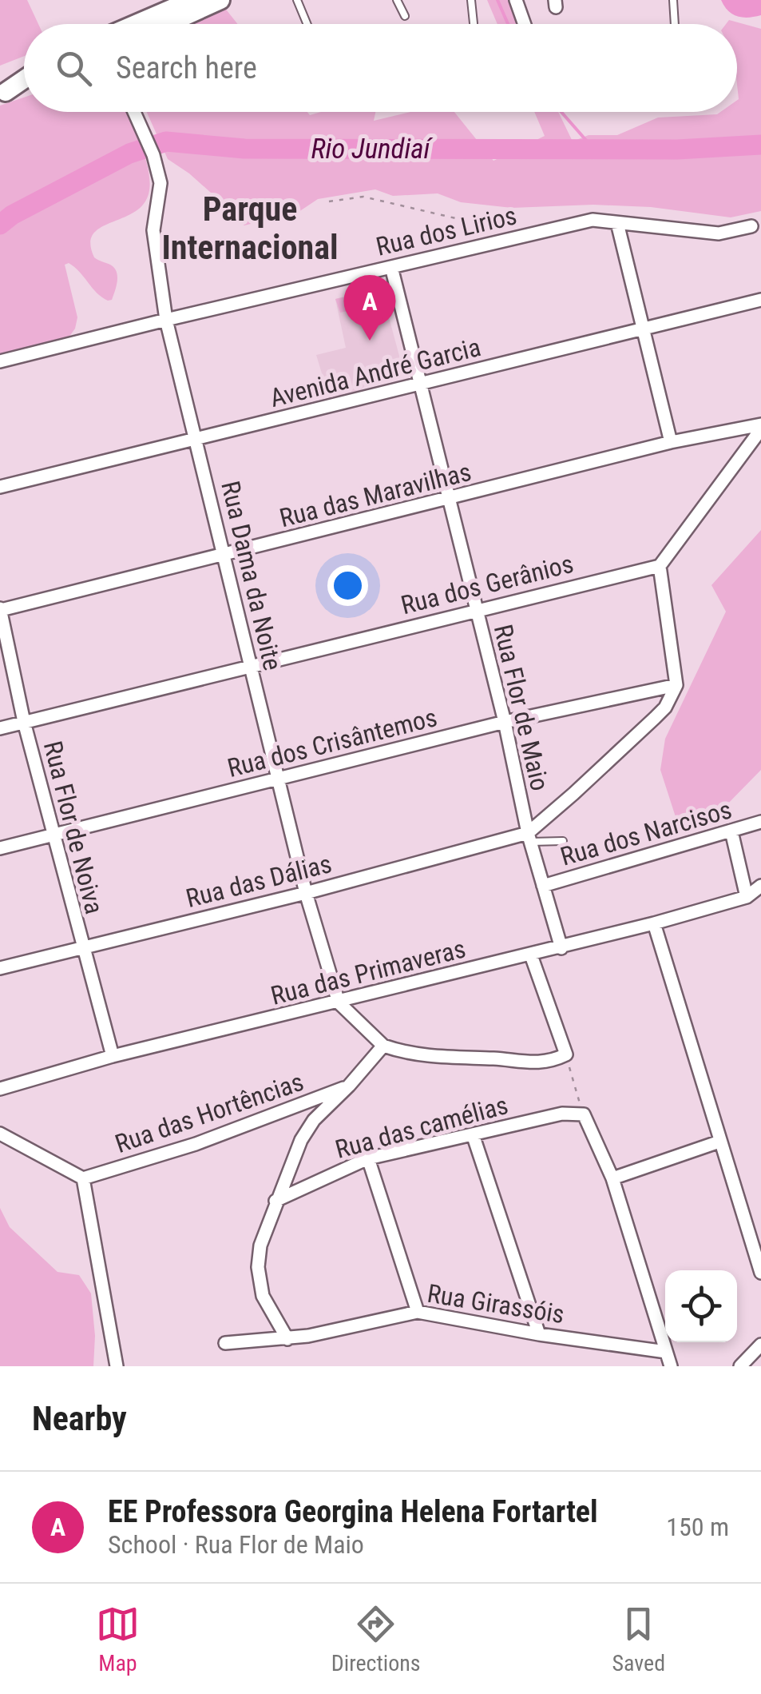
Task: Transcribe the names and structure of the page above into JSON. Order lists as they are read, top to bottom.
{
  "streets": {
    "street": [
      "Rua dos Lirios",
      "Avenida André Garcia",
      "Rua das Maravilhas",
      "Rua Dama da Noite",
      "Rua dos Gerânios",
      "Rua Flor de Maio",
      "Rua dos Crisântemos",
      "Rua Flor de Noiva",
      "Rua dos Narcisos",
      "Rua das Dálias",
      "Rua das Primaveras",
      "Rua das Hortências",
      "Rua das camélias",
      "Rua Girassóis"
    ]
  },
  "crossings": [
    ["Rua dos Lirios", "Rua Dama da Noite"],
    ["Rua dos Lirios", "Rua Flor de Maio"],
    ["Avenida André Garcia", "Rua Dama da Noite"],
    ["Avenida André Garcia", "Rua Flor de Maio"],
    ["Rua das Maravilhas", "Rua Dama da Noite"],
    ["Rua das Maravilhas", "Rua Flor de Maio"],
    ["Rua das Maravilhas", "Rua Flor de Noiva"],
    ["Rua Dama da Noite", "Rua dos Gerânios"],
    ["Rua Dama da Noite", "Rua dos Crisântemos"],
    ["Rua Dama da Noite", "Rua das Dálias"],
    ["Rua Dama da Noite", "Rua das Primaveras"],
    ["Rua dos Gerânios", "Rua Flor de Maio"],
    ["Rua dos Gerânios", "Rua Flor de Noiva"],
    ["Rua Flor de Maio", "Rua dos Crisântemos"],
    ["Rua Flor de Maio", "Rua das Dálias"],
    ["Rua dos Crisântemos", "Rua Flor de Noiva"],
    ["Rua Flor de Noiva", "Rua das Dálias"],
    ["Rua Flor de Noiva", "Rua das Primaveras"]
  ],
  "districts": ["Parque Internacional"],
  "water": ["Rio Jundiaí"],
  "page": {
    "search": "Search here",
    "pins": "A",
    "heading": "Nearby",
    "list": [
      {
        "mark": "A",
        "name": "EE Professora Georgina Helena Fortartel",
        "note": "School · Rua Flor de Maio",
        "value": "150 m"
      }
    ],
    "nav": ["Map", "Directions", "Saved"]
  }
}
